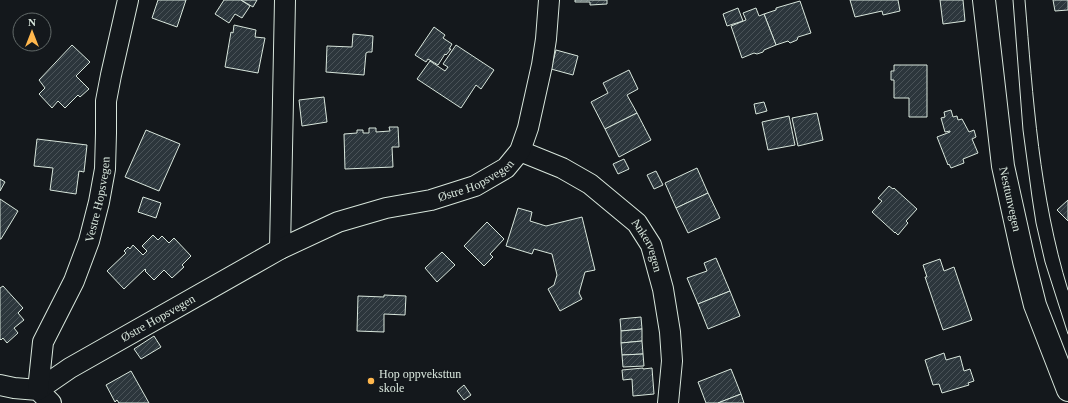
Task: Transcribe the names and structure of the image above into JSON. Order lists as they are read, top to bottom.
{
  "streets": {
    "main road": ["Nesttunvegen"],
    "street": ["Østre Hopsvegen", "Vestre Hopsvegen", "Ankervegen"]
  },
  "crossings": [
    ["Østre Hopsvegen", "Vestre Hopsvegen"],
    ["Østre Hopsvegen", "Ankervegen"]
  ],
  "places": ["Hop oppveksttun skole"],
  "north": "top"
}
